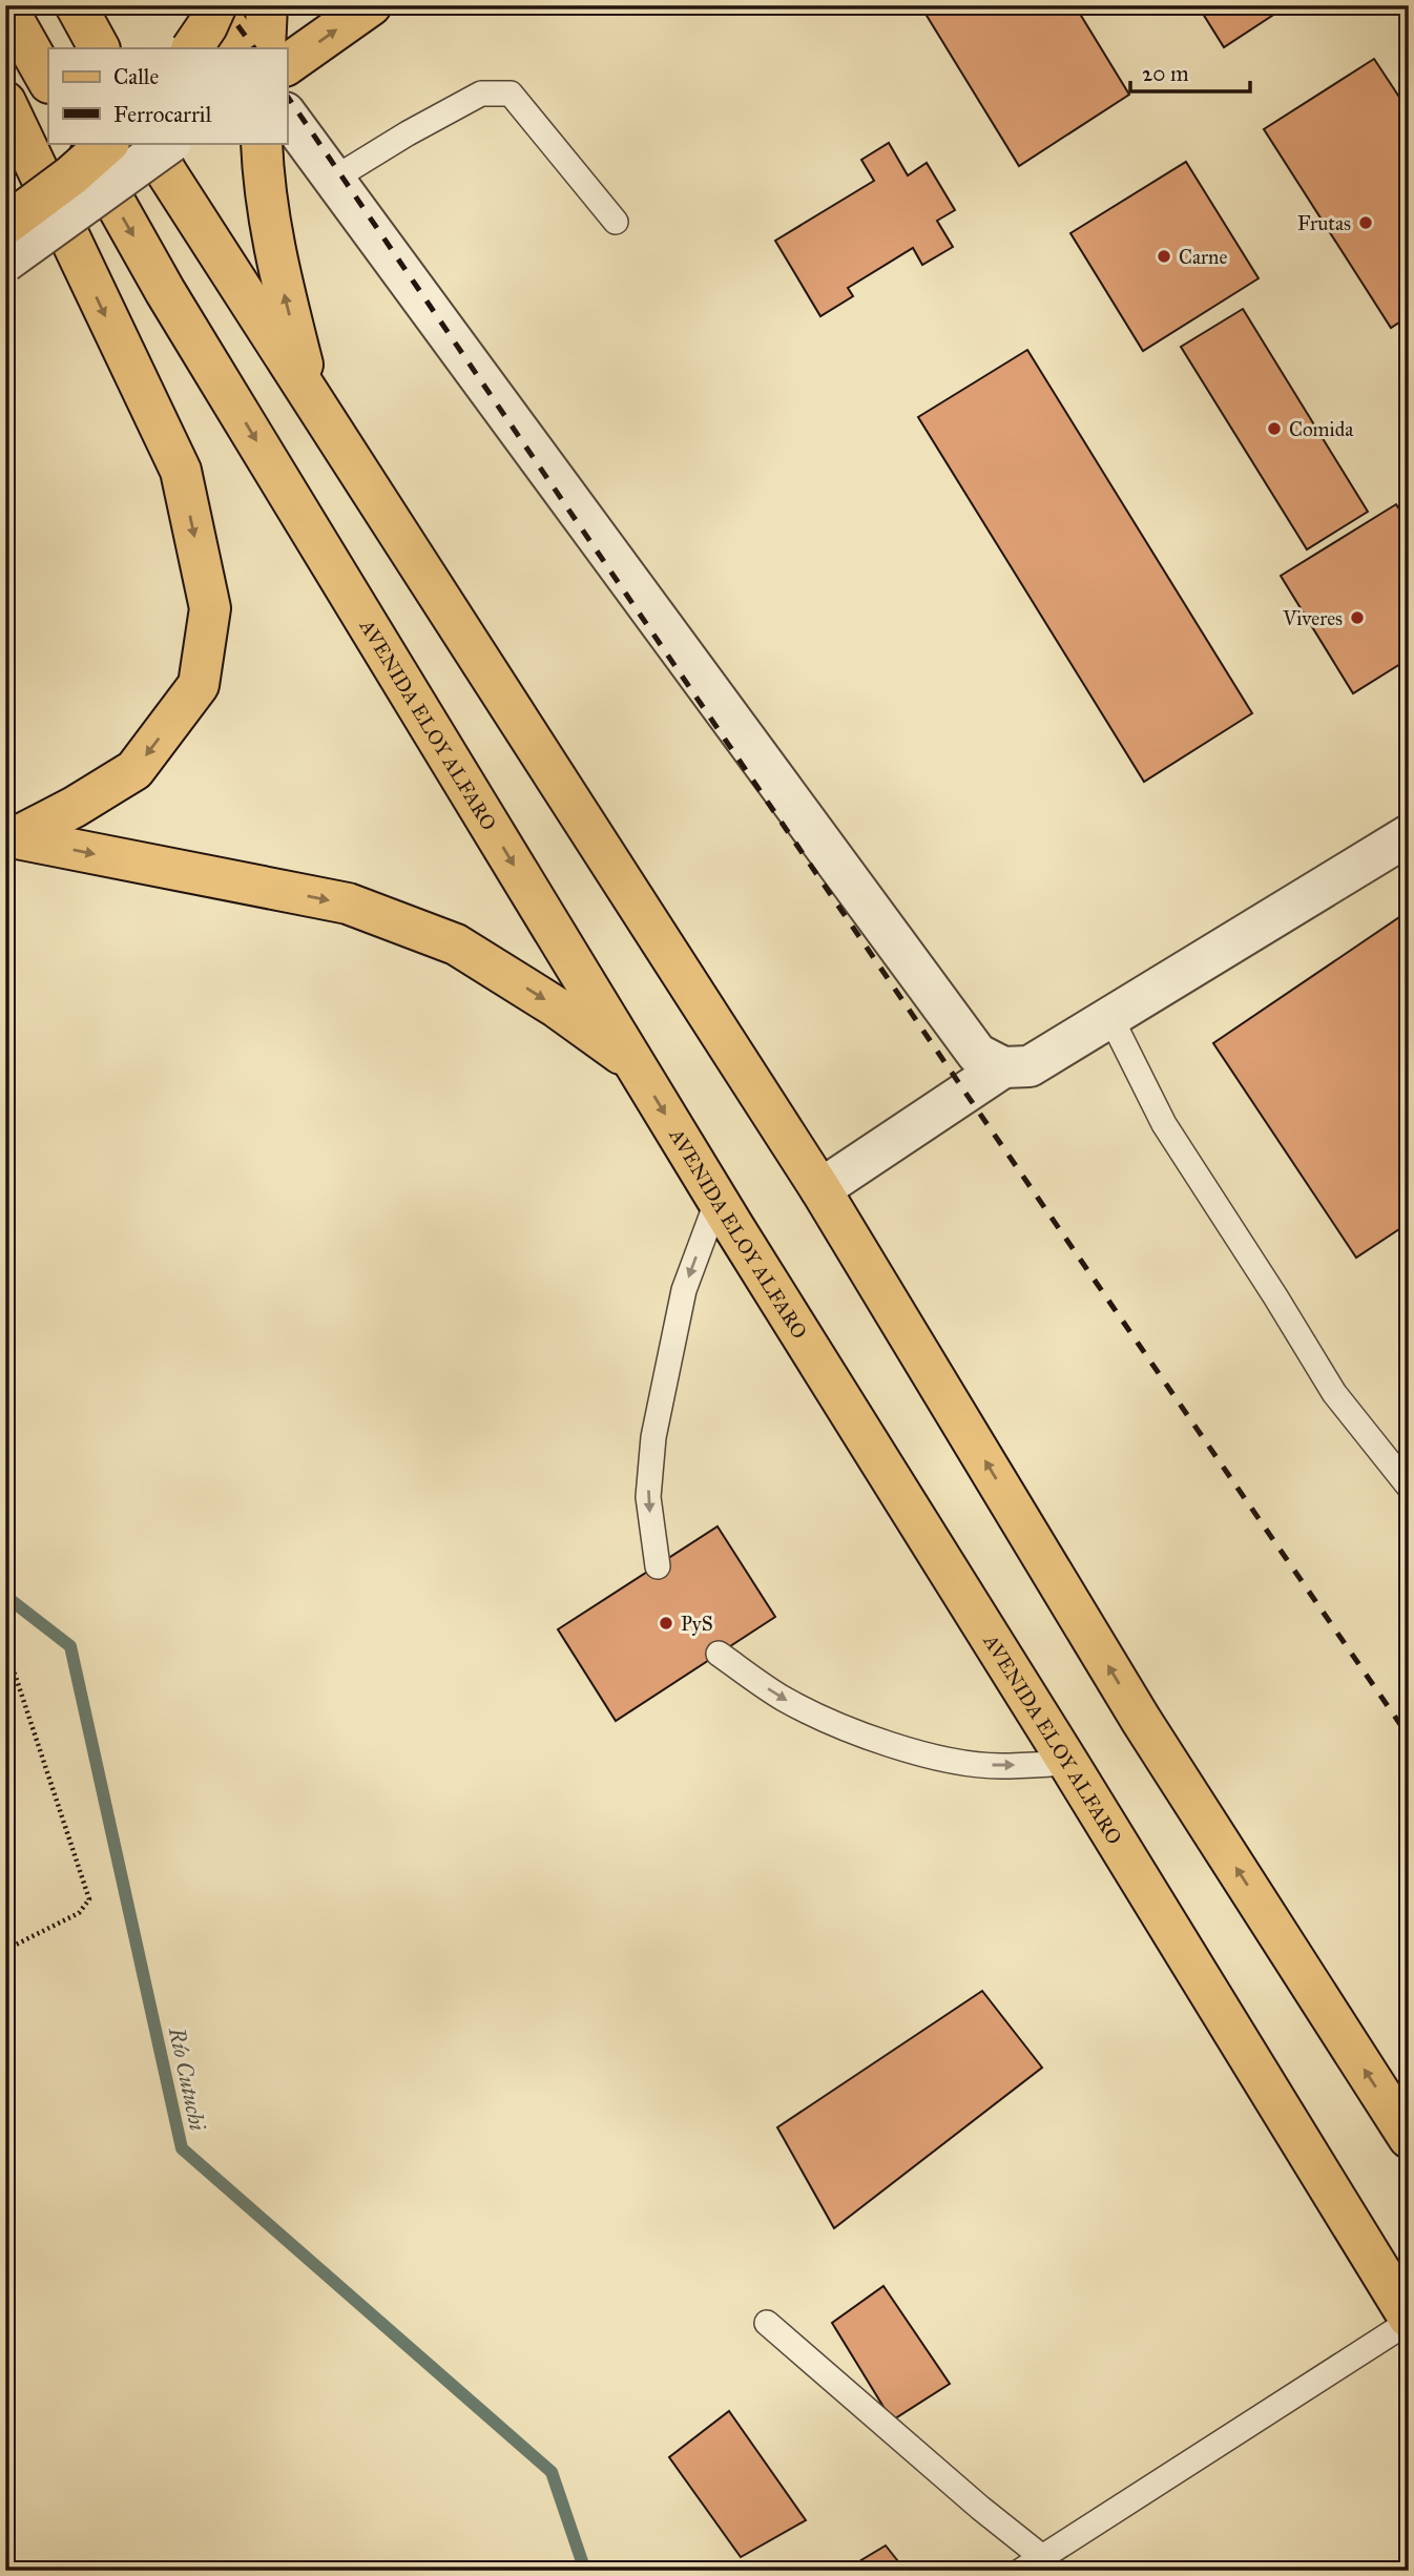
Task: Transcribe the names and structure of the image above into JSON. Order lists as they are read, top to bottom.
{
  "streets": {
    "main road": ["AVENIDA ELOY ALFARO"]
  },
  "water": ["Río Cutuchi"],
  "places": [
    "Frutas",
    "Carne",
    "Comida",
    "Viveres",
    "PyS"
  ],
  "legend": ["Calle", "Ferrocarril"],
  "scale_bar": "20 m"
}
